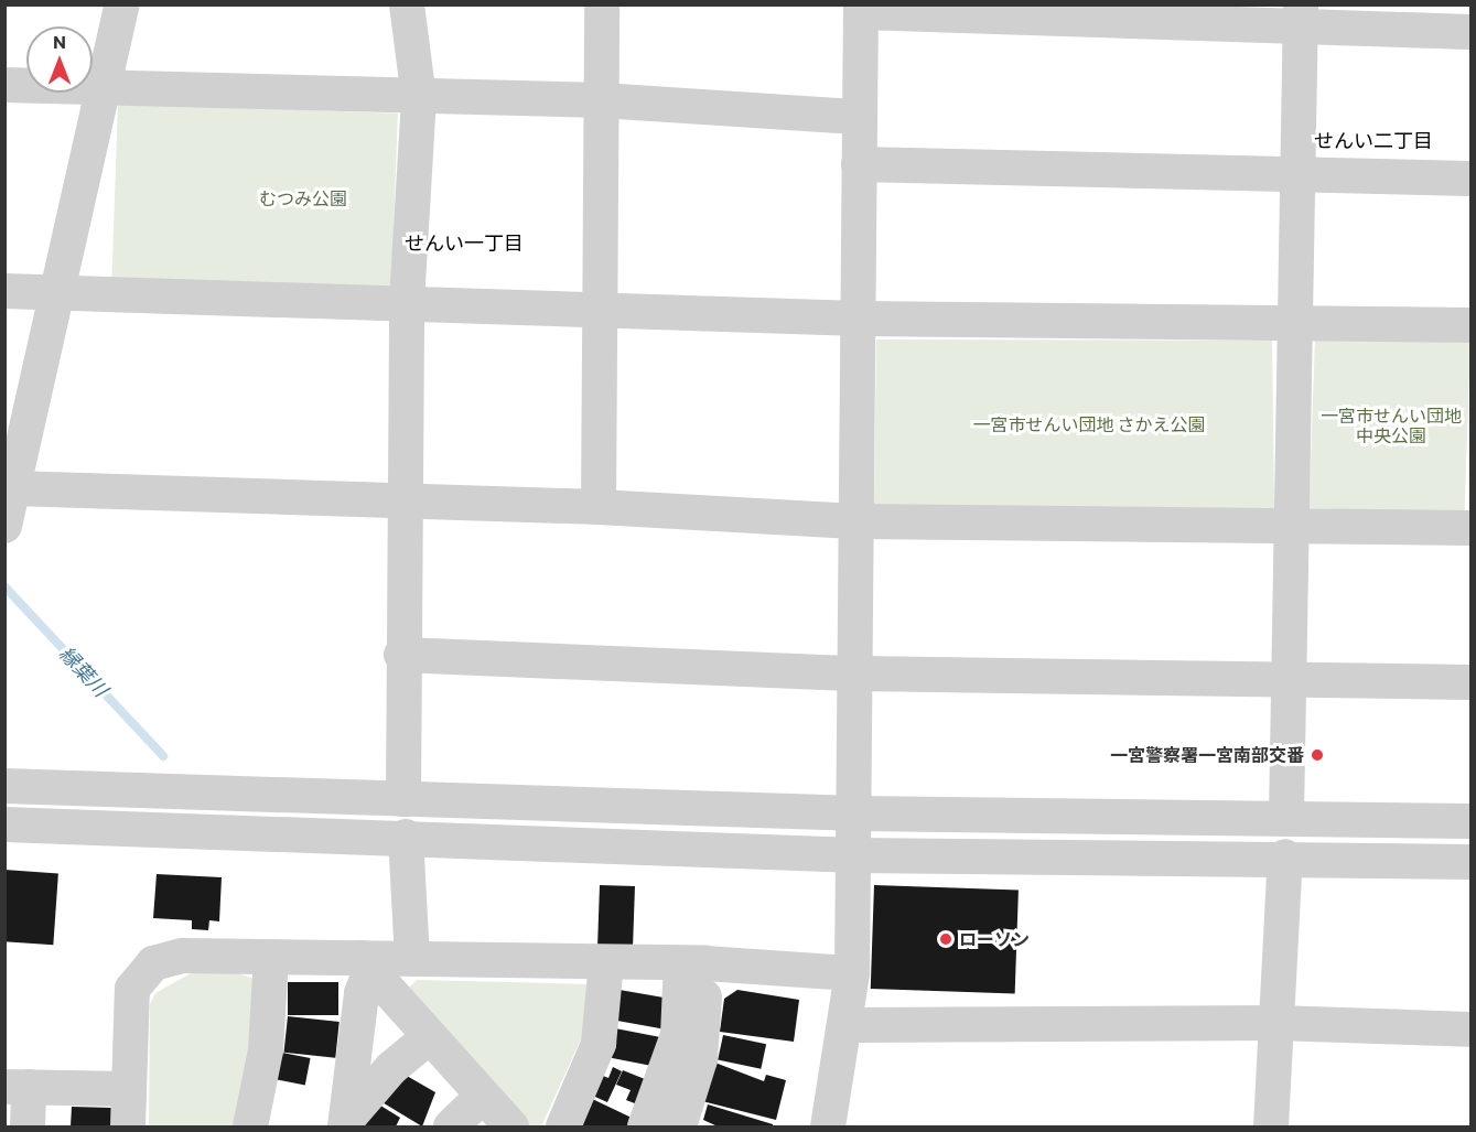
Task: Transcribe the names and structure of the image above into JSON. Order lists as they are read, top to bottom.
{
  "districts": ["せんい二丁目", "せんい一丁目"],
  "water": ["縁葉川"],
  "parks": ["むつみ公園", "一宮市せんい団地 中央公園", "一宮市せんい団地 さかえ公園"],
  "places": ["一宮警察署一宮南部交番", "ローソン"],
  "north": "top"
}
